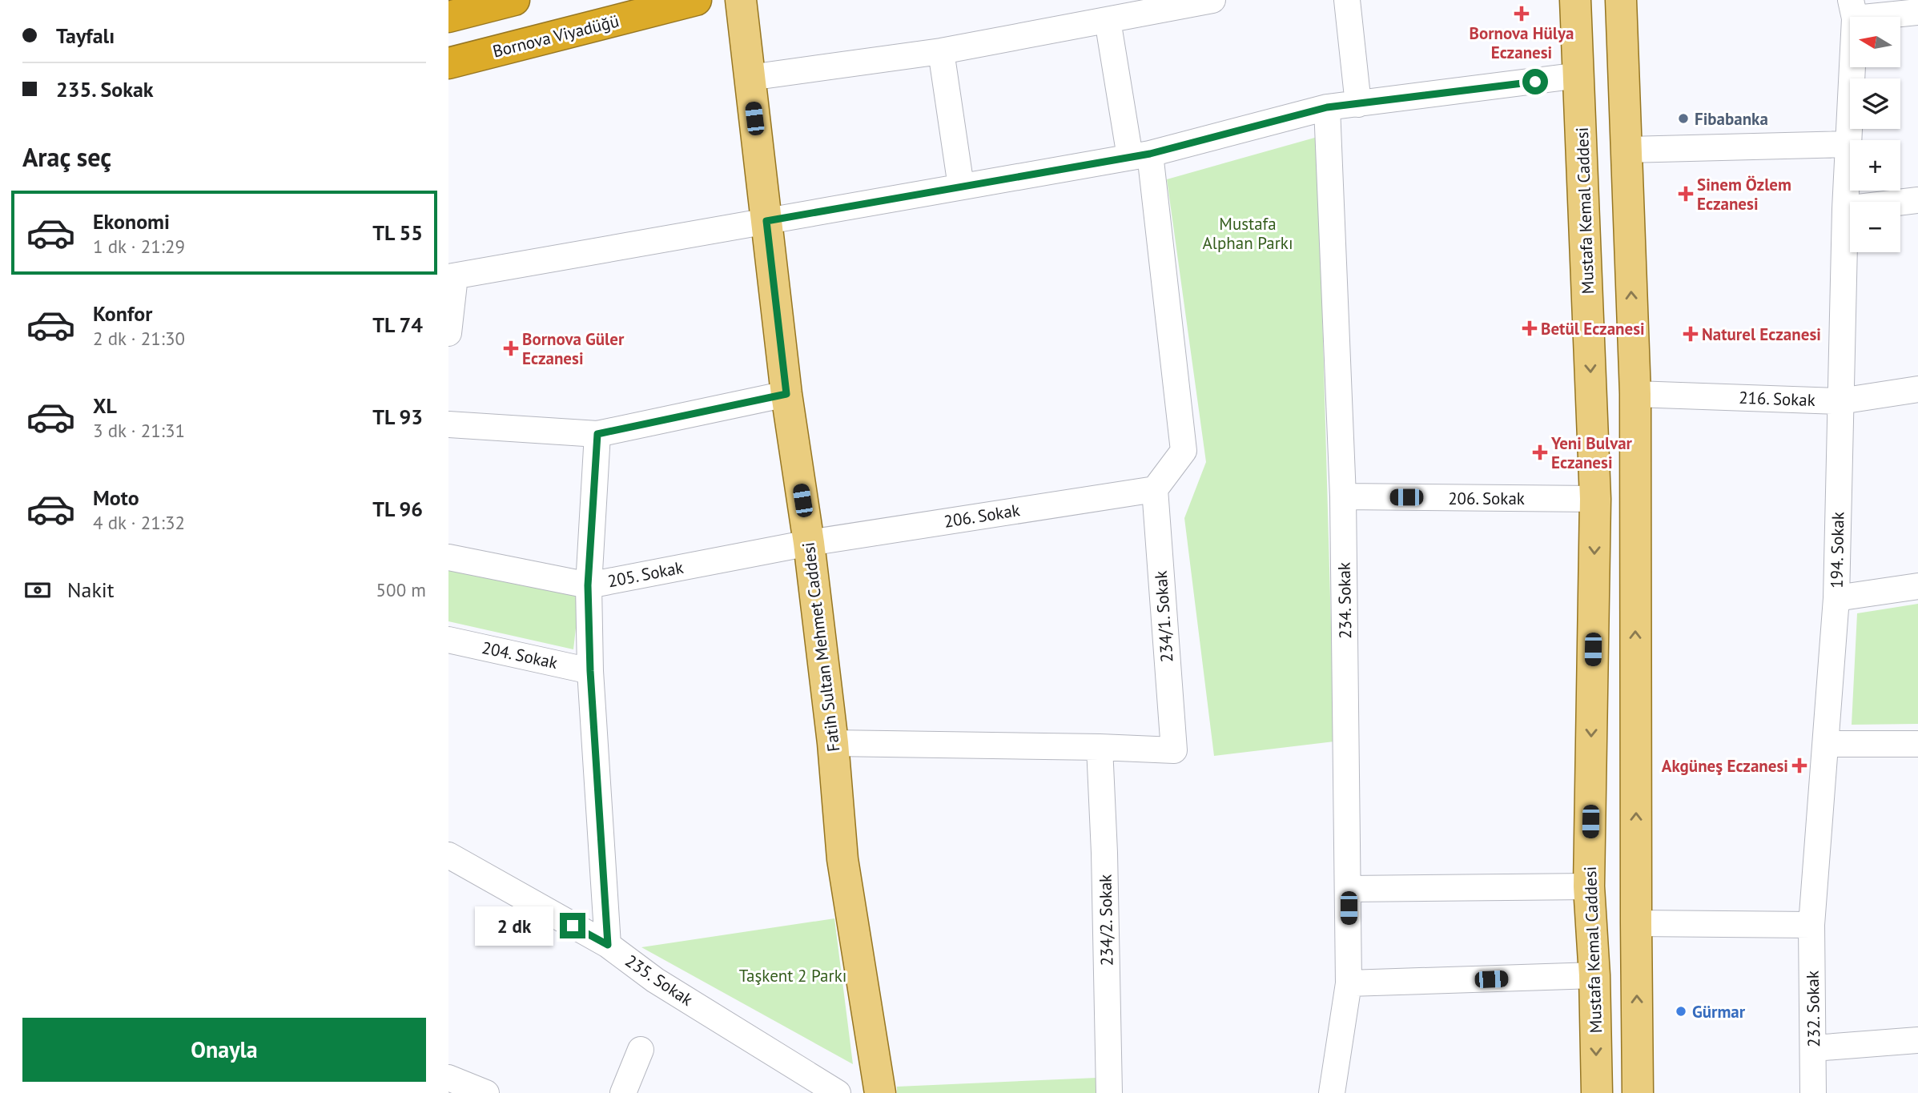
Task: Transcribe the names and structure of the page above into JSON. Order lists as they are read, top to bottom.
{
  "streets": {
    "highway": ["Bornova Viyadüğü"],
    "main road": ["Mustafa Kemal Caddesi", "Fatih Sultan Mehmet Caddesi"],
    "street": [
      "216. Sokak",
      "206. Sokak",
      "194. Sokak",
      "205. Sokak",
      "234. Sokak",
      "234/1. Sokak",
      "204. Sokak",
      "234/2. Sokak",
      "235. Sokak",
      "232. Sokak"
    ]
  },
  "crossings": [
    ["Mustafa Kemal Caddesi", "206. Sokak"],
    ["216. Sokak", "194. Sokak"],
    ["206. Sokak", "205. Sokak"],
    ["206. Sokak", "234. Sokak"],
    ["206. Sokak", "234/1. Sokak"],
    ["206. Sokak", "Fatih Sultan Mehmet Caddesi"],
    ["194. Sokak", "232. Sokak"],
    ["205. Sokak", "Fatih Sultan Mehmet Caddesi"],
    ["234/1. Sokak", "Fatih Sultan Mehmet Caddesi"],
    ["234/1. Sokak", "234/2. Sokak"]
  ],
  "parks": ["Mustafa Alphan Parkı", "Taşkent 2 Parkı"],
  "places": {
    "health": [
      "Bornova Hülya Eczanesi",
      "Sinem Özlem Eczanesi",
      "Betül Eczanesi",
      "Naturel Eczanesi",
      "Bornova Güler Eczanesi",
      "Yeni Bulvar Eczanesi",
      "Akgüneş Eczanesi"
    ],
    "other": ["Fibabanka", "Gürmar"]
  },
  "north": "left",
  "page": {
    "banner": ["Tayfalı", "235. Sokak"],
    "map_buttons": ["+", "−"],
    "heading": "Araç seç",
    "list": [
      {
        "name": "Ekonomi",
        "note": "1 dk · 21:29",
        "value": "TL 55"
      },
      {
        "name": "Konfor",
        "note": "2 dk · 21:30",
        "value": "TL 74"
      },
      {
        "name": "XL",
        "note": "3 dk · 21:31",
        "value": "TL 93"
      },
      {
        "name": "Moto",
        "note": "4 dk · 21:32",
        "value": "TL 96"
      }
    ],
    "pay": ["Nakit", "500 m"],
    "bubble": "2 dk",
    "buttons": "Onayla"
  }
}
